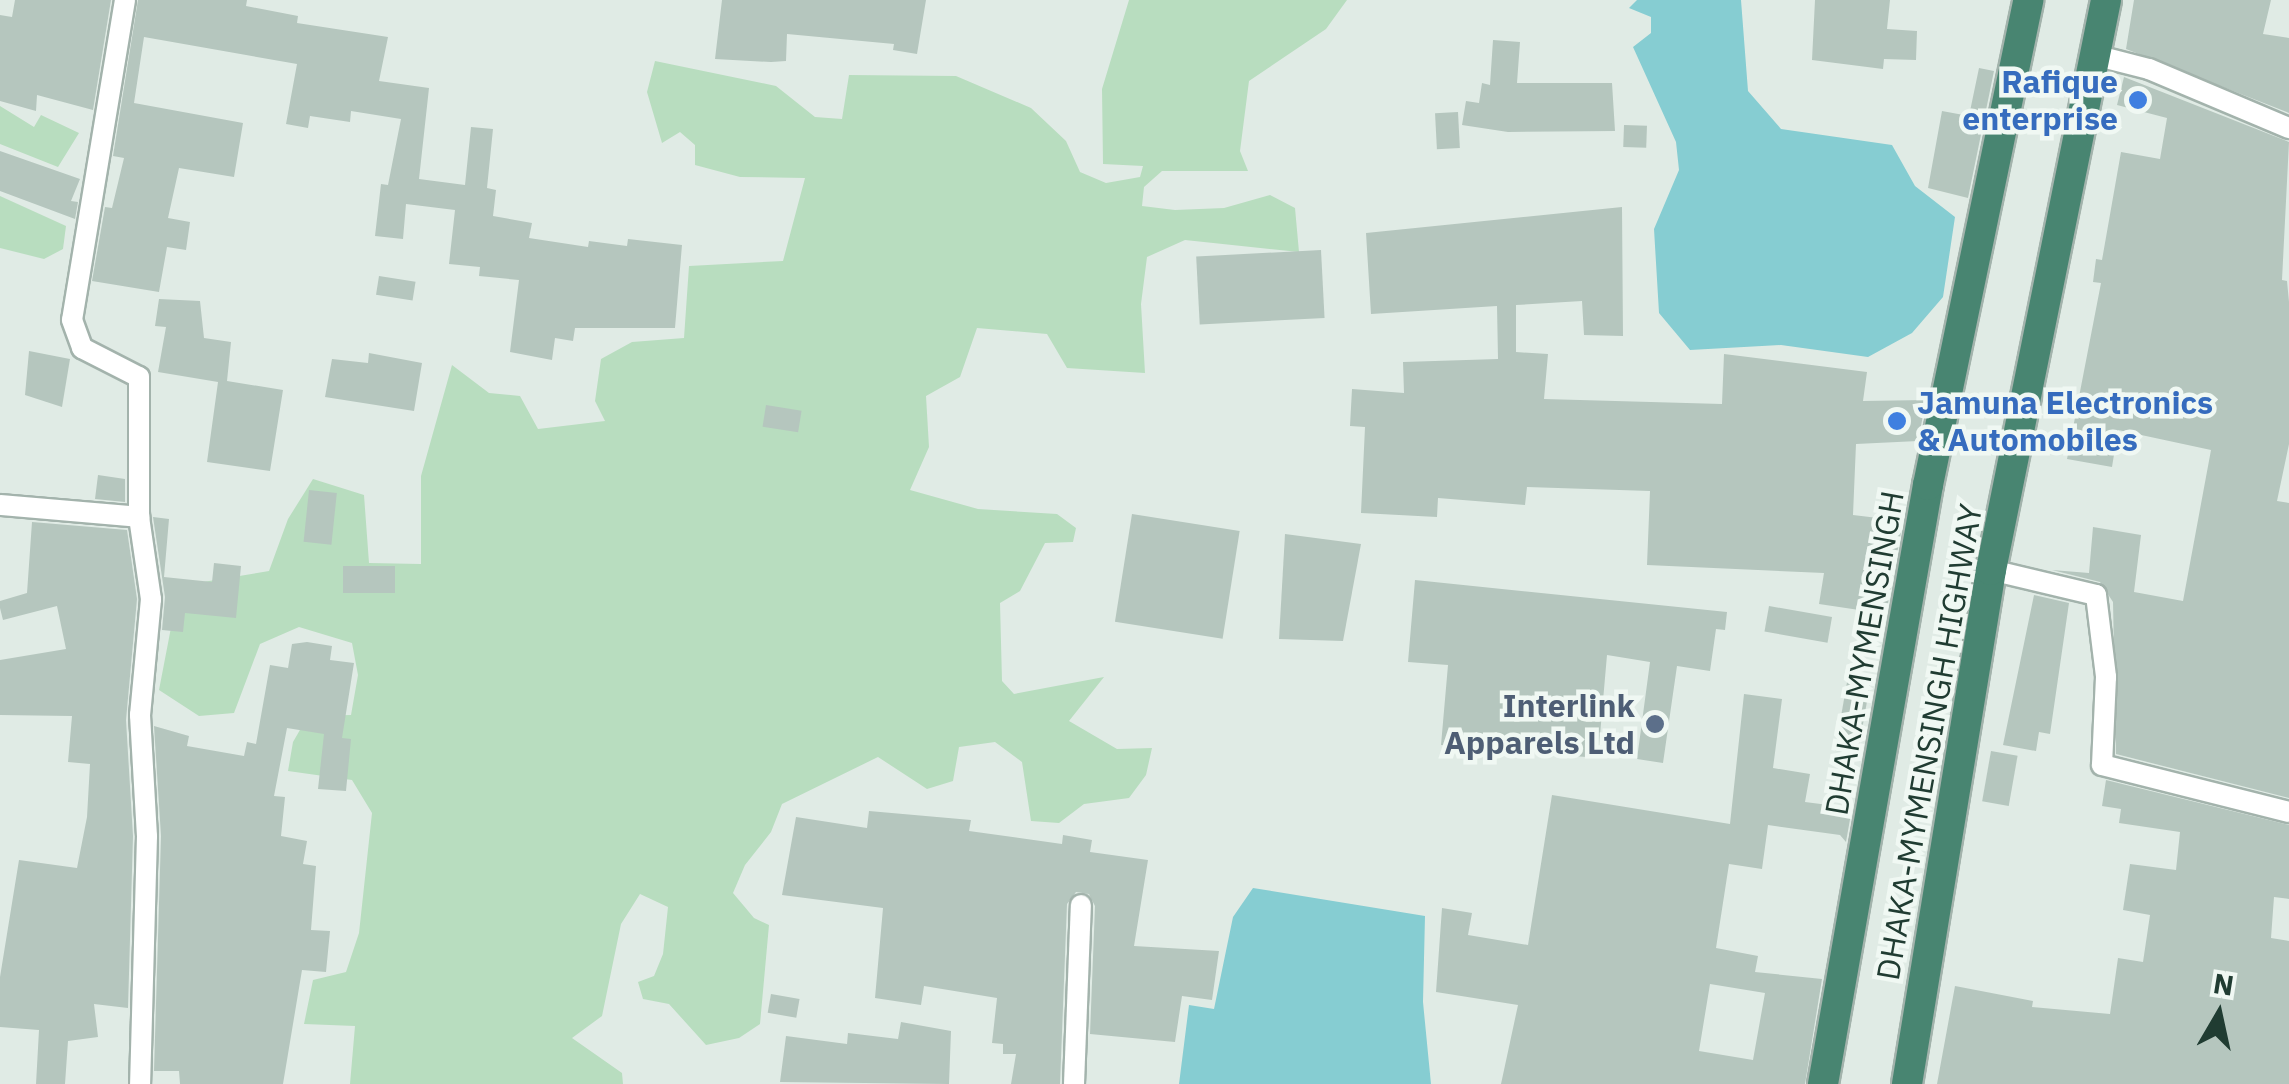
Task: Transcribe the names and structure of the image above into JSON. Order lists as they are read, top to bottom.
{
  "streets": {
    "highway": ["DHAKA-MYMENSINGH", "DHAKA-MYMENSINGH HIGHWAY"]
  },
  "places": ["Rafique enterprise", "Jamuna Electronics & Automobiles", "Interlink Apparels Ltd"],
  "north": "top"
}
